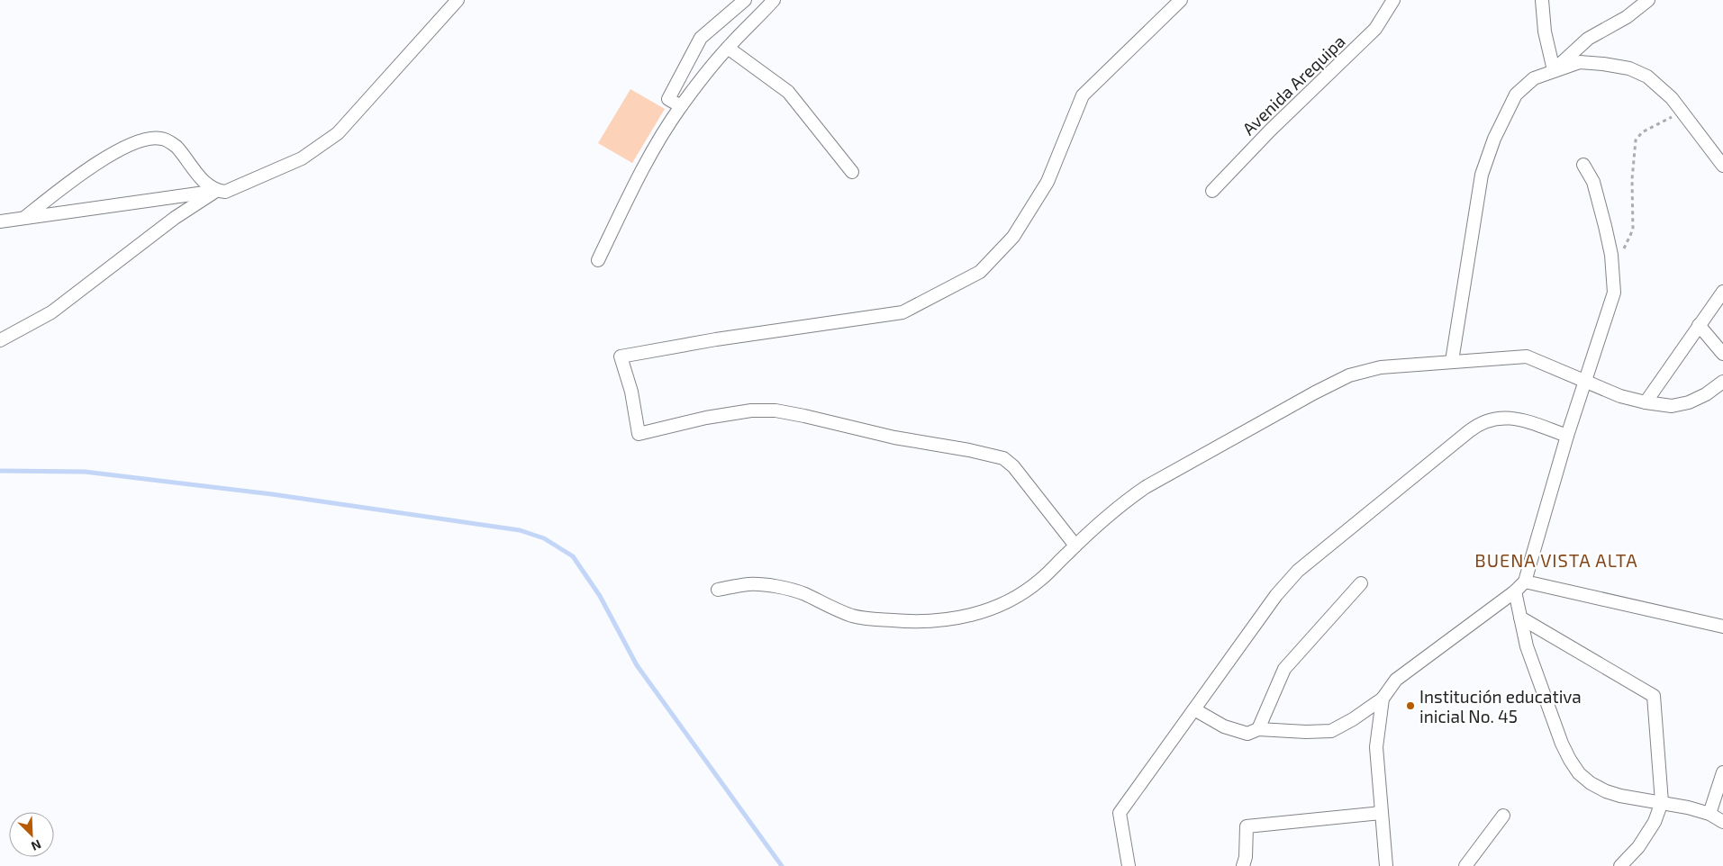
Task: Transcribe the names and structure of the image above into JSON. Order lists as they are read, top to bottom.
{
  "streets": {
    "street": ["Avenida Arequipa"]
  },
  "districts": ["BUENA VISTA ALTA"],
  "places": ["Institución educativa inicial No. 45"],
  "north": "bottom right"
}
